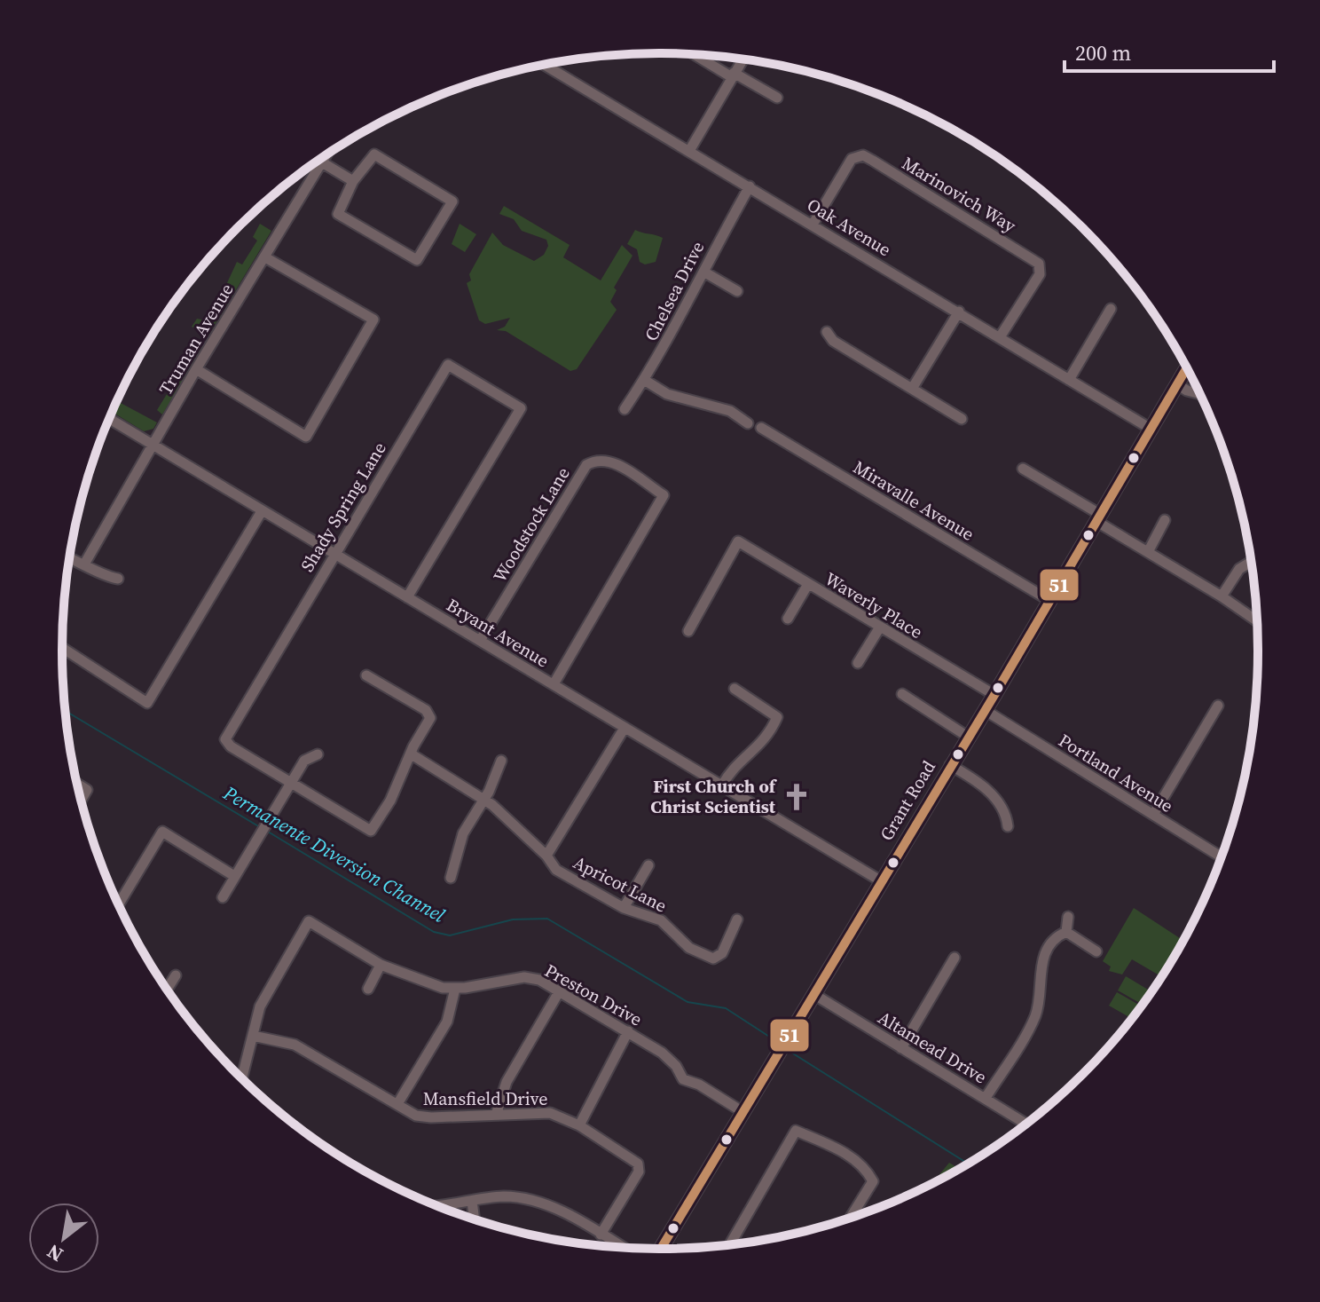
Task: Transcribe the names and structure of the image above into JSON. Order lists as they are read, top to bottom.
{
  "streets": {
    "main road": ["Grant Road"],
    "street": [
      "Marinovich Way",
      "Oak Avenue",
      "Chelsea Drive",
      "Truman Avenue",
      "Miravalle Avenue",
      "Shady Spring Lane",
      "Woodstock Lane",
      "Waverly Place",
      "Bryant Avenue",
      "Portland Avenue",
      "Apricot Lane",
      "Preston Drive",
      "Altamead Drive",
      "Mansfield Drive"
    ]
  },
  "crossings": [
    ["Marinovich Way", "Oak Avenue"],
    ["Oak Avenue", "Chelsea Drive"],
    ["Oak Avenue", "Grant Road"],
    ["Truman Avenue", "Bryant Avenue"],
    ["Miravalle Avenue", "Grant Road"],
    ["Shady Spring Lane", "Bryant Avenue"],
    ["Woodstock Lane", "Bryant Avenue"],
    ["Waverly Place", "Grant Road"],
    ["Bryant Avenue", "Grant Road"],
    ["Portland Avenue", "Grant Road"],
    ["Grant Road", "Preston Drive"],
    ["Grant Road", "Altamead Drive"],
    ["Preston Drive", "Mansfield Drive"]
  ],
  "water": ["Permanente Diversion Channel"],
  "places": {
    "church": ["First Church of Christ Scientist"]
  },
  "lines": ["transit line 51"],
  "scale_bar": "200 m",
  "north": "bottom left"
}
